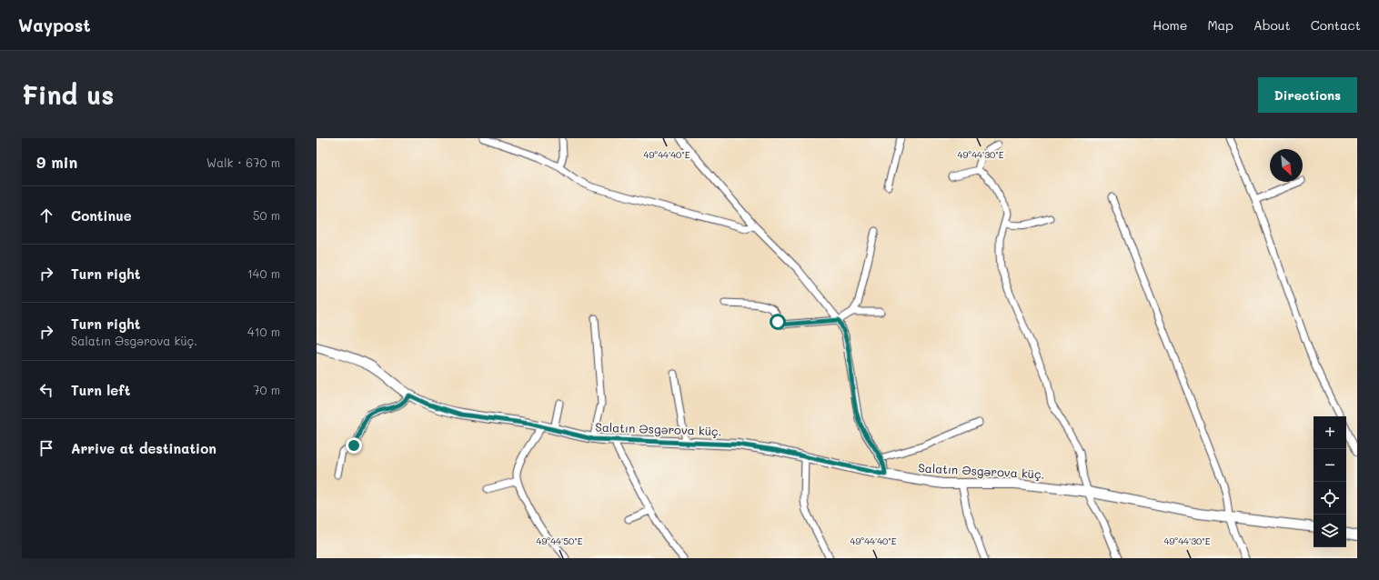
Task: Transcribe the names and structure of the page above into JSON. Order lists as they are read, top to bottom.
{
  "streets": {
    "street": ["Salatın Əsgərova küç."]
  },
  "north": "bottom right",
  "page": {
    "header": "Waypost",
    "nav": [
      "Home",
      "Map",
      "About",
      "Contact"
    ],
    "buttons": "Directions",
    "title": "Find us",
    "heading": ["9 min", "Walk · 670 m"],
    "list": [
      ["Continue", "50 m"],
      ["Turn right", "140 m"],
      ["Turn right", "Salatın Əsgərova küç.", "410 m"],
      ["Turn left", "70 m"],
      "Arrive at destination"
    ],
    "map_buttons": ["+", "−"]
  },
  "coordinates": ["49°44'40\"E", "49°44'30\"E", "49°44'50\"E"]
}
